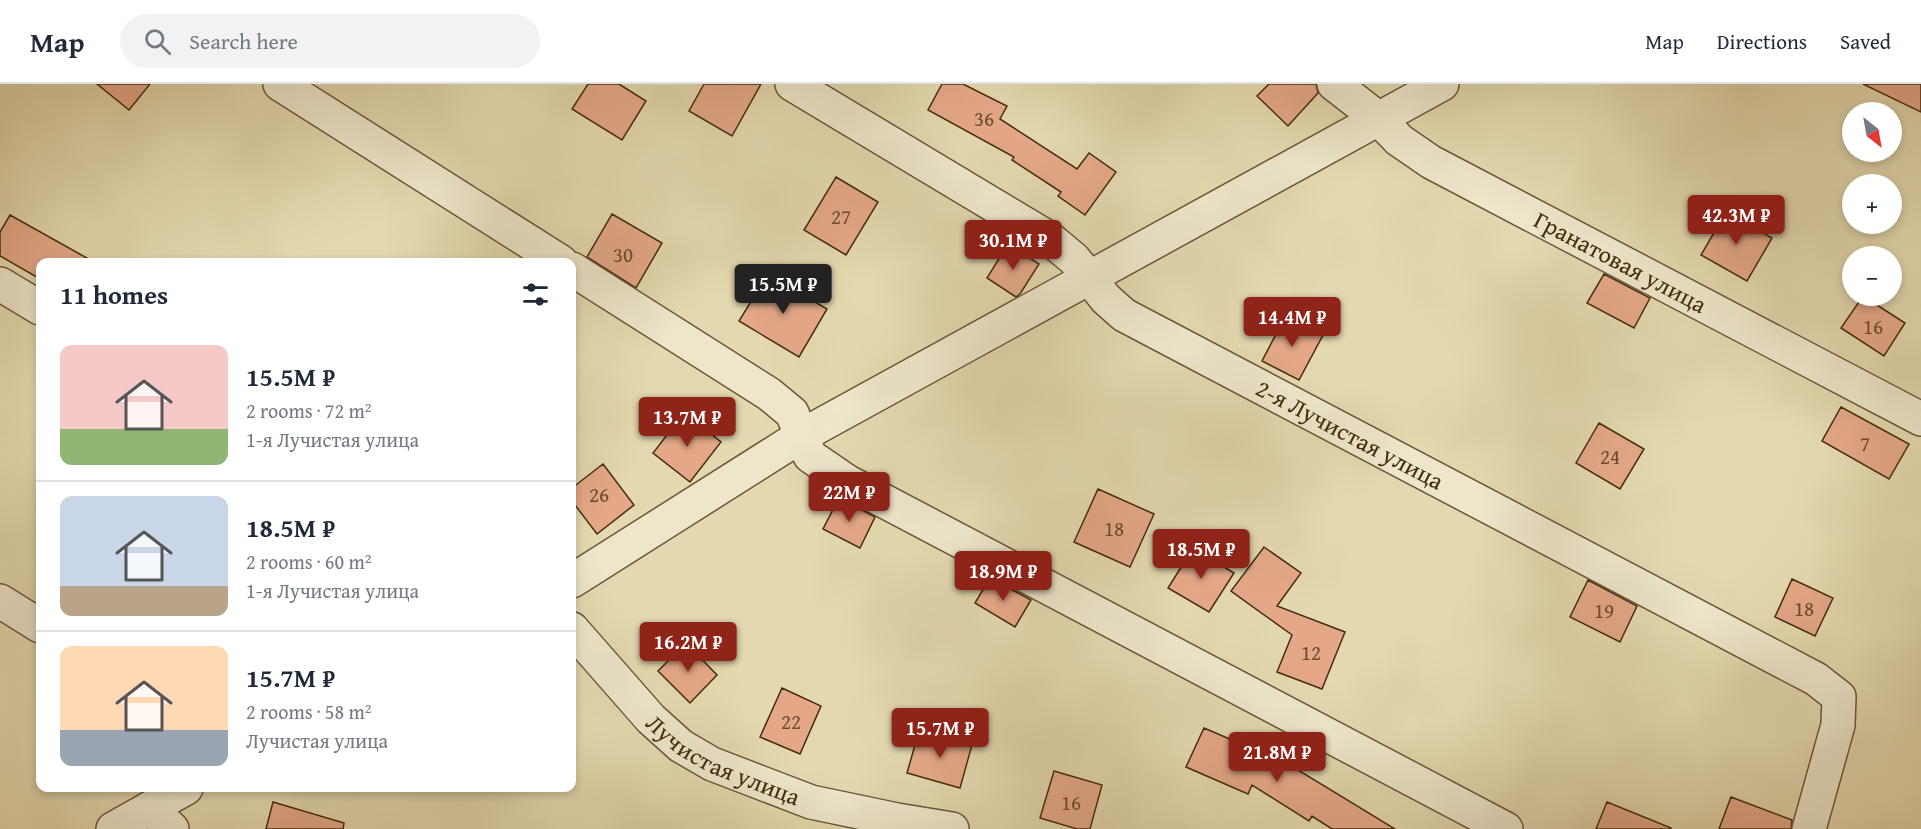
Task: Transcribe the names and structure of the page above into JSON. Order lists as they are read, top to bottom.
{
  "streets": {
    "street": ["Гранатовая улица", "2-я Лучистая улица", "Лучистая улица"]
  },
  "house_numbers": [
    "36",
    "27",
    "30",
    "16",
    "7",
    "24",
    "26",
    "18",
    "18",
    "19",
    "12",
    "22",
    "16"
  ],
  "north": "bottom right",
  "page": {
    "header": "Map",
    "search": "Search here",
    "nav": ["Map", "Directions", "Saved"],
    "map_buttons": ["+", "−"],
    "price": [
      "42.3M ₽",
      "30.1M ₽",
      "15.5M ₽",
      "14.4M ₽",
      "13.7M ₽",
      "22M ₽",
      "18.5M ₽",
      "18.9M ₽",
      "16.2M ₽",
      "15.7M ₽",
      "21.8M ₽"
    ],
    "heading": "11 homes",
    "list": [
      {
        "name": "15.5M ₽",
        "note": "2 rooms · 72 m² · 1-я Лучистая улица"
      },
      {
        "name": "18.5M ₽",
        "note": "2 rooms · 60 m² · 1-я Лучистая улица"
      },
      {
        "name": "15.7M ₽",
        "note": "2 rooms · 58 m² · Лучистая улица"
      }
    ]
  }
}
